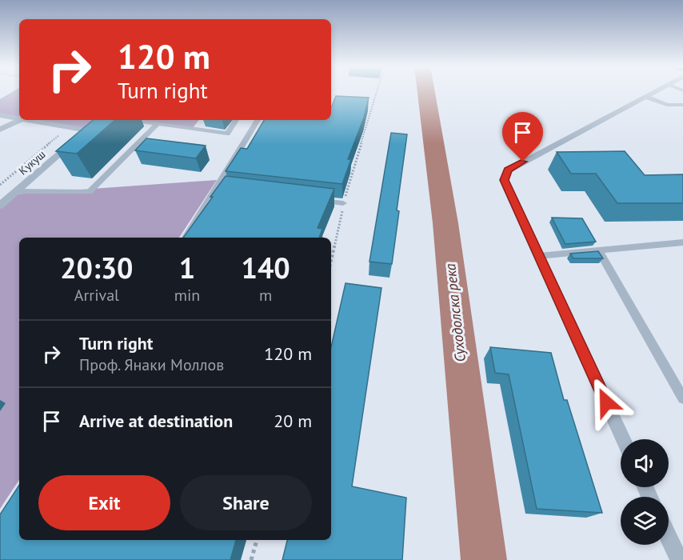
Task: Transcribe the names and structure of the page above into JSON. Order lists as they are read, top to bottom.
{
  "streets": {
    "street": ["Кукуш"]
  },
  "water": ["Суходолска река"],
  "page": {
    "turn": ["120 m", "Turn right"],
    "eta": [
      "20:30",
      "Arrival",
      "1",
      "min",
      "140",
      "m"
    ],
    "list": [
      {
        "name": "Turn right",
        "note": "Проф. Янаки Моллов",
        "value": "120 m"
      },
      {
        "name": "Arrive at destination",
        "value": "20 m"
      }
    ],
    "buttons": ["Exit", "Share"]
  }
}
